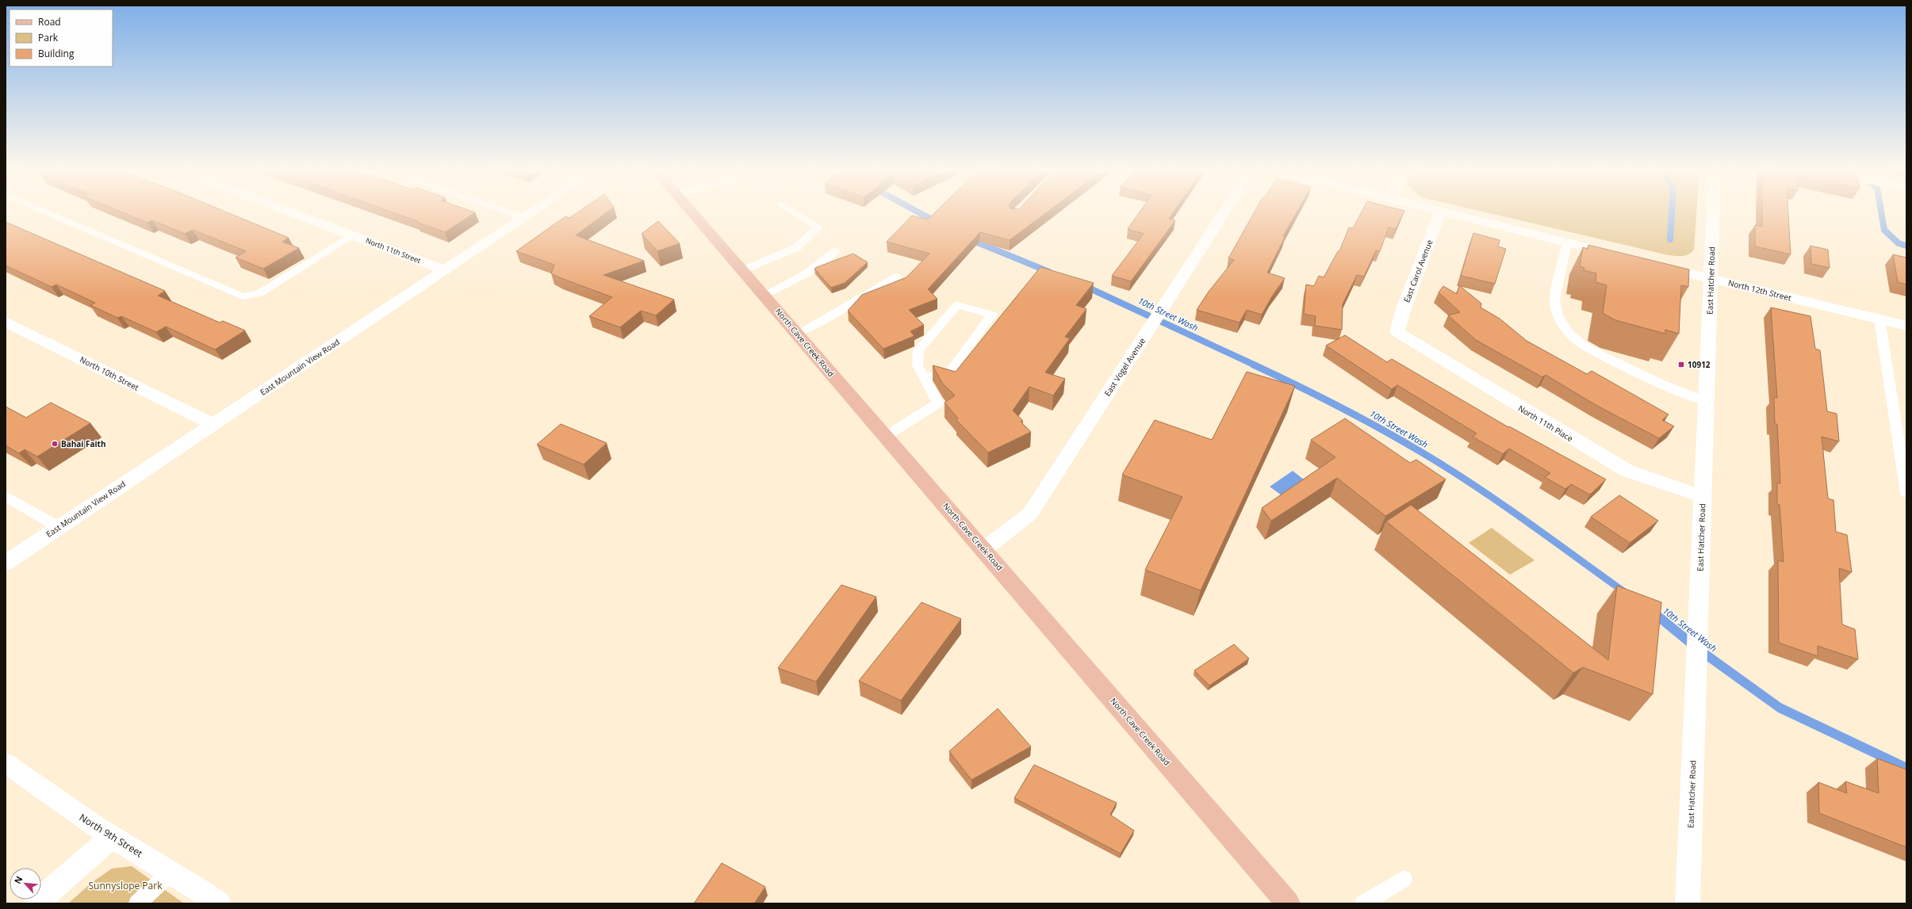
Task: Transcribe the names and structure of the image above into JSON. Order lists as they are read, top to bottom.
{
  "streets": {
    "main road": ["North Cave Creek Road"],
    "street": [
      "North 11th Street",
      "East Carol Avenue",
      "East Hatcher Road",
      "North 12th Street",
      "East Mountain View Road",
      "East Vogel Avenue",
      "North 10th Street",
      "North 11th Place",
      "North 9th Street"
    ]
  },
  "crossings": [
    ["North 11th Street", "East Mountain View Road"],
    ["East Carol Avenue", "North 11th Place"],
    ["East Hatcher Road", "North 12th Street"],
    ["East Hatcher Road", "North 11th Place"],
    ["North Cave Creek Road", "East Vogel Avenue"],
    ["East Mountain View Road", "North 10th Street"]
  ],
  "water": ["10th Street Wash"],
  "parks": ["Sunnyslope Park"],
  "places": {
    "transit": ["10912"],
    "other": ["Bahai Faith"]
  },
  "legend": ["Road", "Park", "Building"],
  "north": "top left"
}
